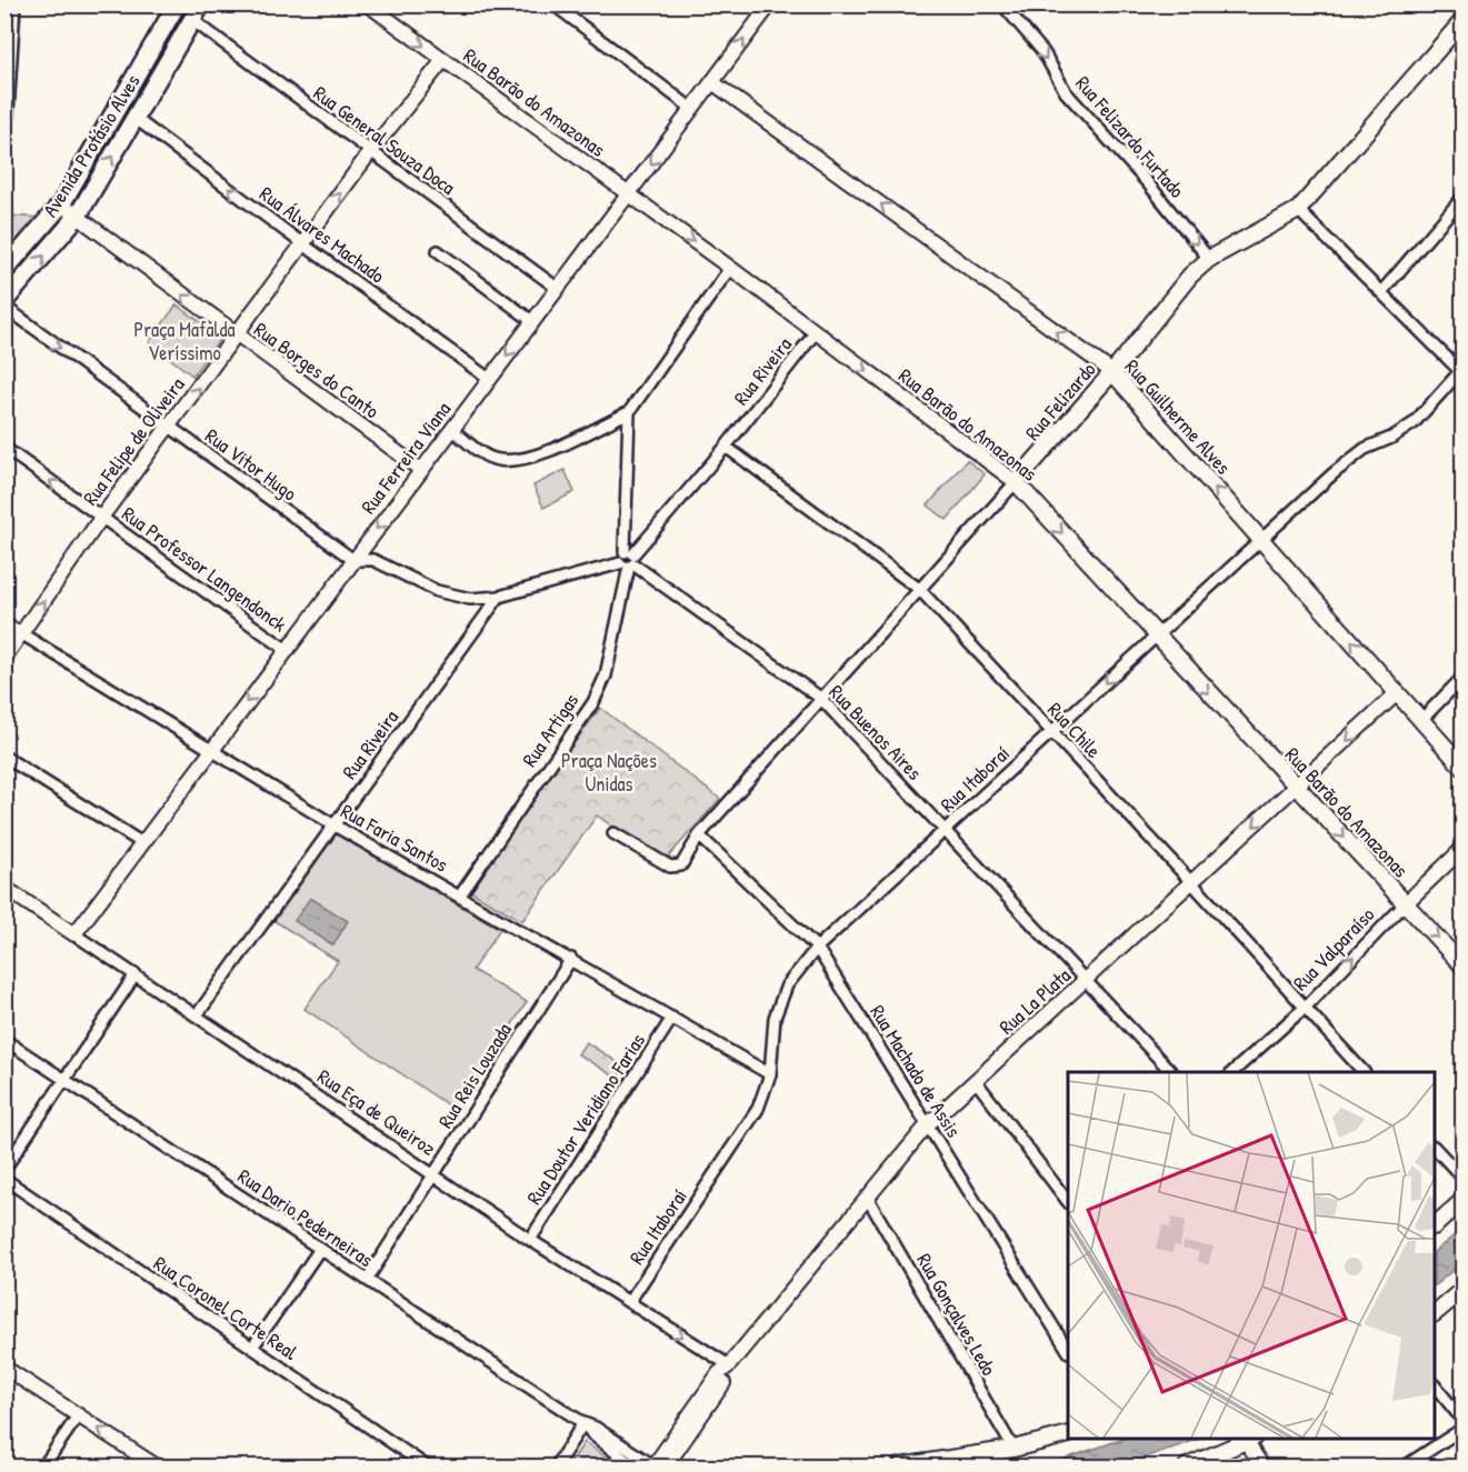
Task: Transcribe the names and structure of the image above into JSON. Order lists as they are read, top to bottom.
{
  "streets": {
    "main road": [
      "Rua Barão do Amazonas",
      "Avenida Protásio Alves",
      "Rua Felizardo",
      "Rua Guilherme Alves"
    ],
    "street": [
      "Rua Felizardo Furtado",
      "Rua General Souza Doca",
      "Rua Álvares Machado",
      "Rua Borges do Canto",
      "Rua Riveira",
      "Rua Felipe de Oliveira",
      "Rua Ferreira Viana",
      "Rua Vitor Hugo",
      "Rua Professor Langendonck",
      "Rua Artigas",
      "Rua Chile",
      "Rua Buenos Aires",
      "Rua Itaboraí",
      "Rua Faria Santos",
      "Rua Valparaíso",
      "Rua La Plata",
      "Rua Machado de Assis",
      "Rua Reis Louzada",
      "Rua Eça de Queiroz",
      "Rua Doutor Veridiano Farias",
      "Rua Dario Pederneiras",
      "Rua Coronel Corte Real",
      "Rua Gonçalves Ledo"
    ]
  },
  "crossings": [
    ["Rua Barão do Amazonas", "Rua Riveira"],
    ["Rua Barão do Amazonas", "Rua Felizardo"],
    ["Rua Barão do Amazonas", "Rua Felipe de Oliveira"],
    ["Rua Barão do Amazonas", "Rua Ferreira Viana"],
    ["Rua Barão do Amazonas", "Rua Itaboraí"],
    ["Rua Barão do Amazonas", "Rua Valparaíso"],
    ["Rua Barão do Amazonas", "Rua La Plata"],
    ["Rua Felizardo Furtado", "Rua Felizardo"],
    ["Rua General Souza Doca", "Avenida Protásio Alves"],
    ["Rua General Souza Doca", "Rua Felipe de Oliveira"],
    ["Rua General Souza Doca", "Rua Ferreira Viana"],
    ["Avenida Protásio Alves", "Rua Álvares Machado"],
    ["Avenida Protásio Alves", "Rua Borges do Canto"],
    ["Rua Álvares Machado", "Rua Felipe de Oliveira"],
    ["Rua Álvares Machado", "Rua Ferreira Viana"],
    ["Rua Borges do Canto", "Rua Felipe de Oliveira"],
    ["Rua Borges do Canto", "Rua Ferreira Viana"],
    ["Rua Riveira", "Rua Vitor Hugo"],
    ["Rua Riveira", "Rua Artigas"],
    ["Rua Riveira", "Rua Chile"],
    ["Rua Riveira", "Rua Buenos Aires"],
    ["Rua Riveira", "Rua Faria Santos"],
    ["Rua Riveira", "Rua Eça de Queiroz"],
    ["Rua Felizardo", "Rua Guilherme Alves"],
    ["Rua Felizardo", "Rua Chile"],
    ["Rua Felizardo", "Rua Buenos Aires"],
    ["Rua Felizardo", "Rua Machado de Assis"],
    ["Rua Guilherme Alves", "Rua Ferreira Viana"],
    ["Rua Guilherme Alves", "Rua Itaboraí"],
    ["Rua Guilherme Alves", "Rua La Plata"],
    ["Rua Felipe de Oliveira", "Rua Vitor Hugo"],
    ["Rua Felipe de Oliveira", "Rua Professor Langendonck"],
    ["Rua Felipe de Oliveira", "Rua Faria Santos"],
    ["Rua Ferreira Viana", "Rua Vitor Hugo"],
    ["Rua Ferreira Viana", "Rua Professor Langendonck"],
    ["Rua Ferreira Viana", "Rua Faria Santos"],
    ["Rua Ferreira Viana", "Rua Eça de Queiroz"],
    ["Rua Artigas", "Rua Buenos Aires"],
    ["Rua Artigas", "Rua Faria Santos"],
    ["Rua Chile", "Rua Itaboraí"],
    ["Rua Chile", "Rua Valparaíso"],
    ["Rua Chile", "Rua La Plata"],
    ["Rua Buenos Aires", "Rua Itaboraí"],
    ["Rua Buenos Aires", "Rua La Plata"],
    ["Rua Itaboraí", "Rua Faria Santos"],
    ["Rua Itaboraí", "Rua Machado de Assis"],
    ["Rua Itaboraí", "Rua Eça de Queiroz"],
    ["Rua Faria Santos", "Rua Reis Louzada"],
    ["Rua Faria Santos", "Rua Doutor Veridiano Farias"],
    ["Rua La Plata", "Rua Machado de Assis"],
    ["Rua La Plata", "Rua Eça de Queiroz"],
    ["Rua La Plata", "Rua Dario Pederneiras"],
    ["Rua La Plata", "Rua Gonçalves Ledo"],
    ["Rua Reis Louzada", "Rua Eça de Queiroz"],
    ["Rua Reis Louzada", "Rua Dario Pederneiras"],
    ["Rua Eça de Queiroz", "Rua Doutor Veridiano Farias"]
  ],
  "one_way": [
    "Rua Barão do Amazonas",
    "Rua Felizardo Furtado",
    "Rua Álvares Machado",
    "Rua Borges do Canto",
    "Rua Guilherme Alves",
    "Rua Felipe de Oliveira",
    "Rua Valparaíso"
  ],
  "parks": ["Praça Mafalda Veríssimo", "Praça Nações Unidas"]
}
